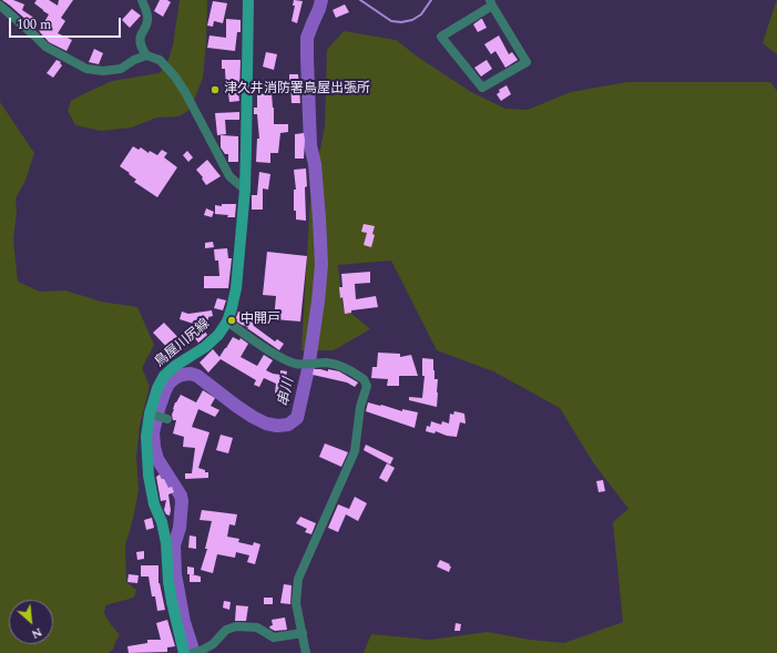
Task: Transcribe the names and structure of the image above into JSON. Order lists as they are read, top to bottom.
{
  "streets": {
    "main road": ["鳥屋川尻線"]
  },
  "water": ["串川"],
  "places": ["津久井消防署鳥屋出張所", "中開戸"],
  "scale_bar": "100 m",
  "north": "bottom right"
}
